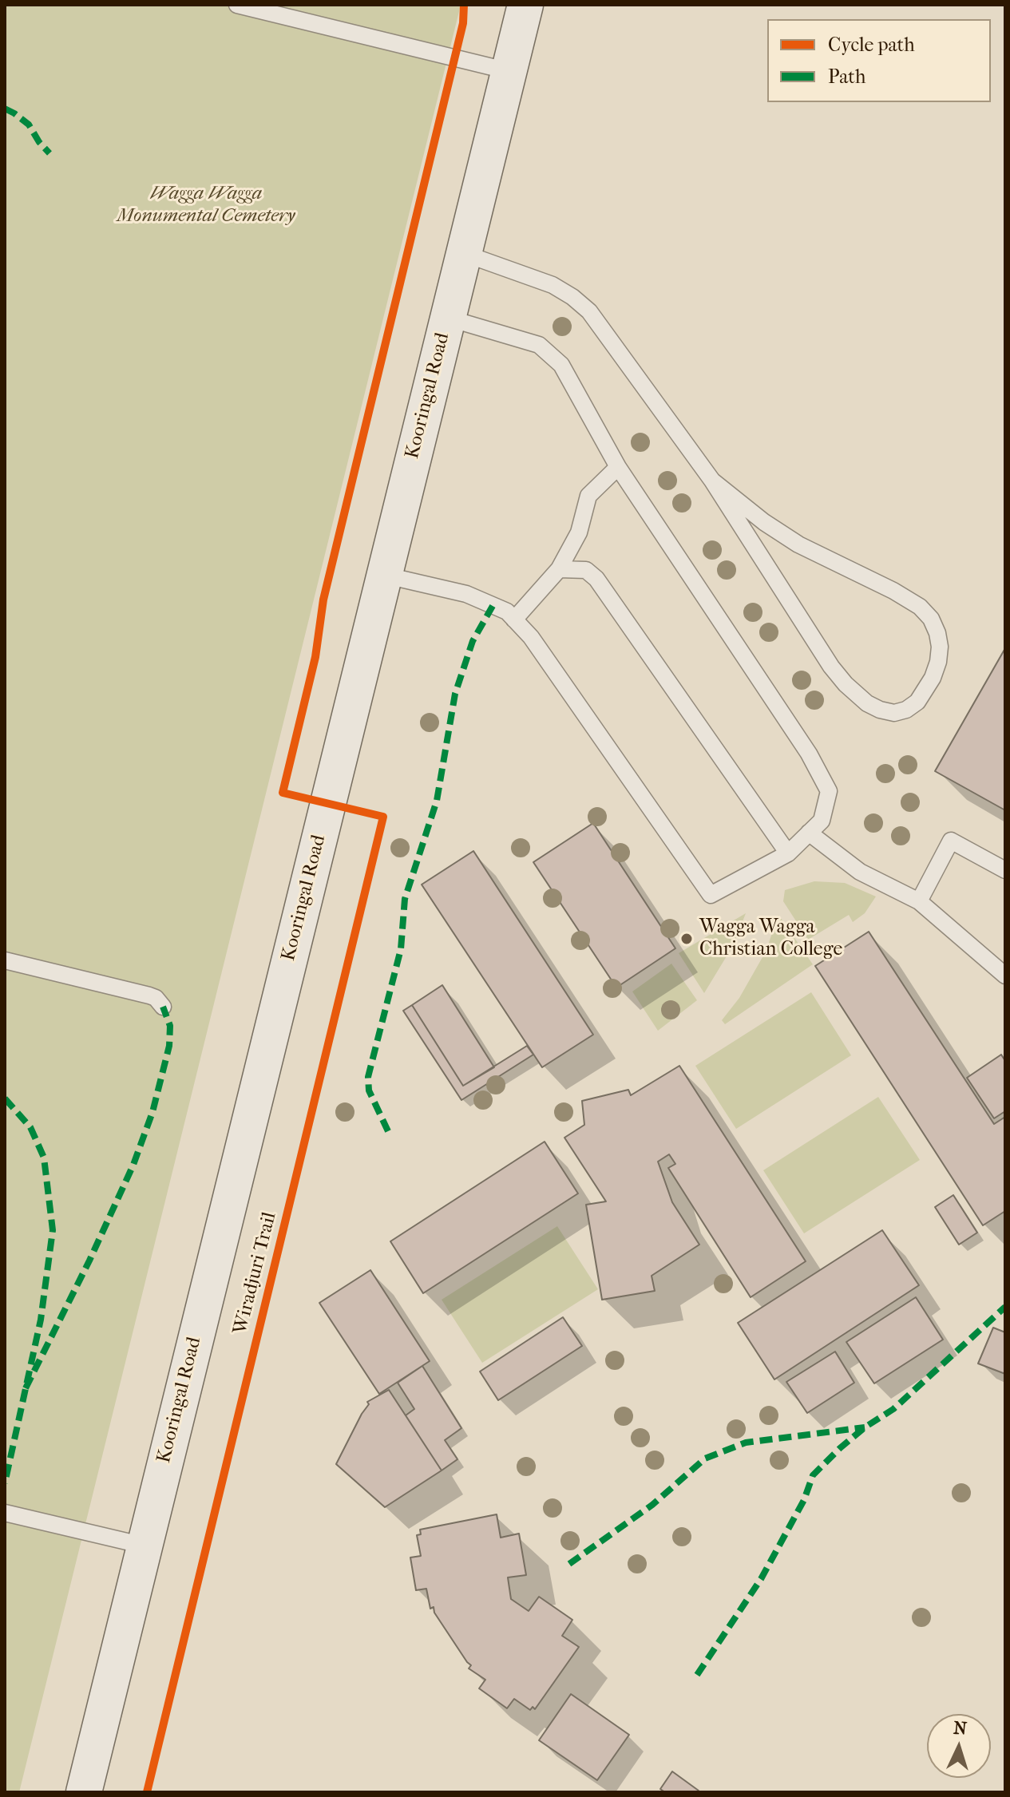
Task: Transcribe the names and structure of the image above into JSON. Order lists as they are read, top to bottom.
{
  "streets": {
    "main road": ["Kooringal Road"],
    "cycle path": ["Wiradjuri Trail"]
  },
  "parks": ["Wagga Wagga Monumental Cemetery"],
  "places": ["Wagga Wagga Christian College"],
  "legend": ["Cycle path", "Path"],
  "north": "top"
}
